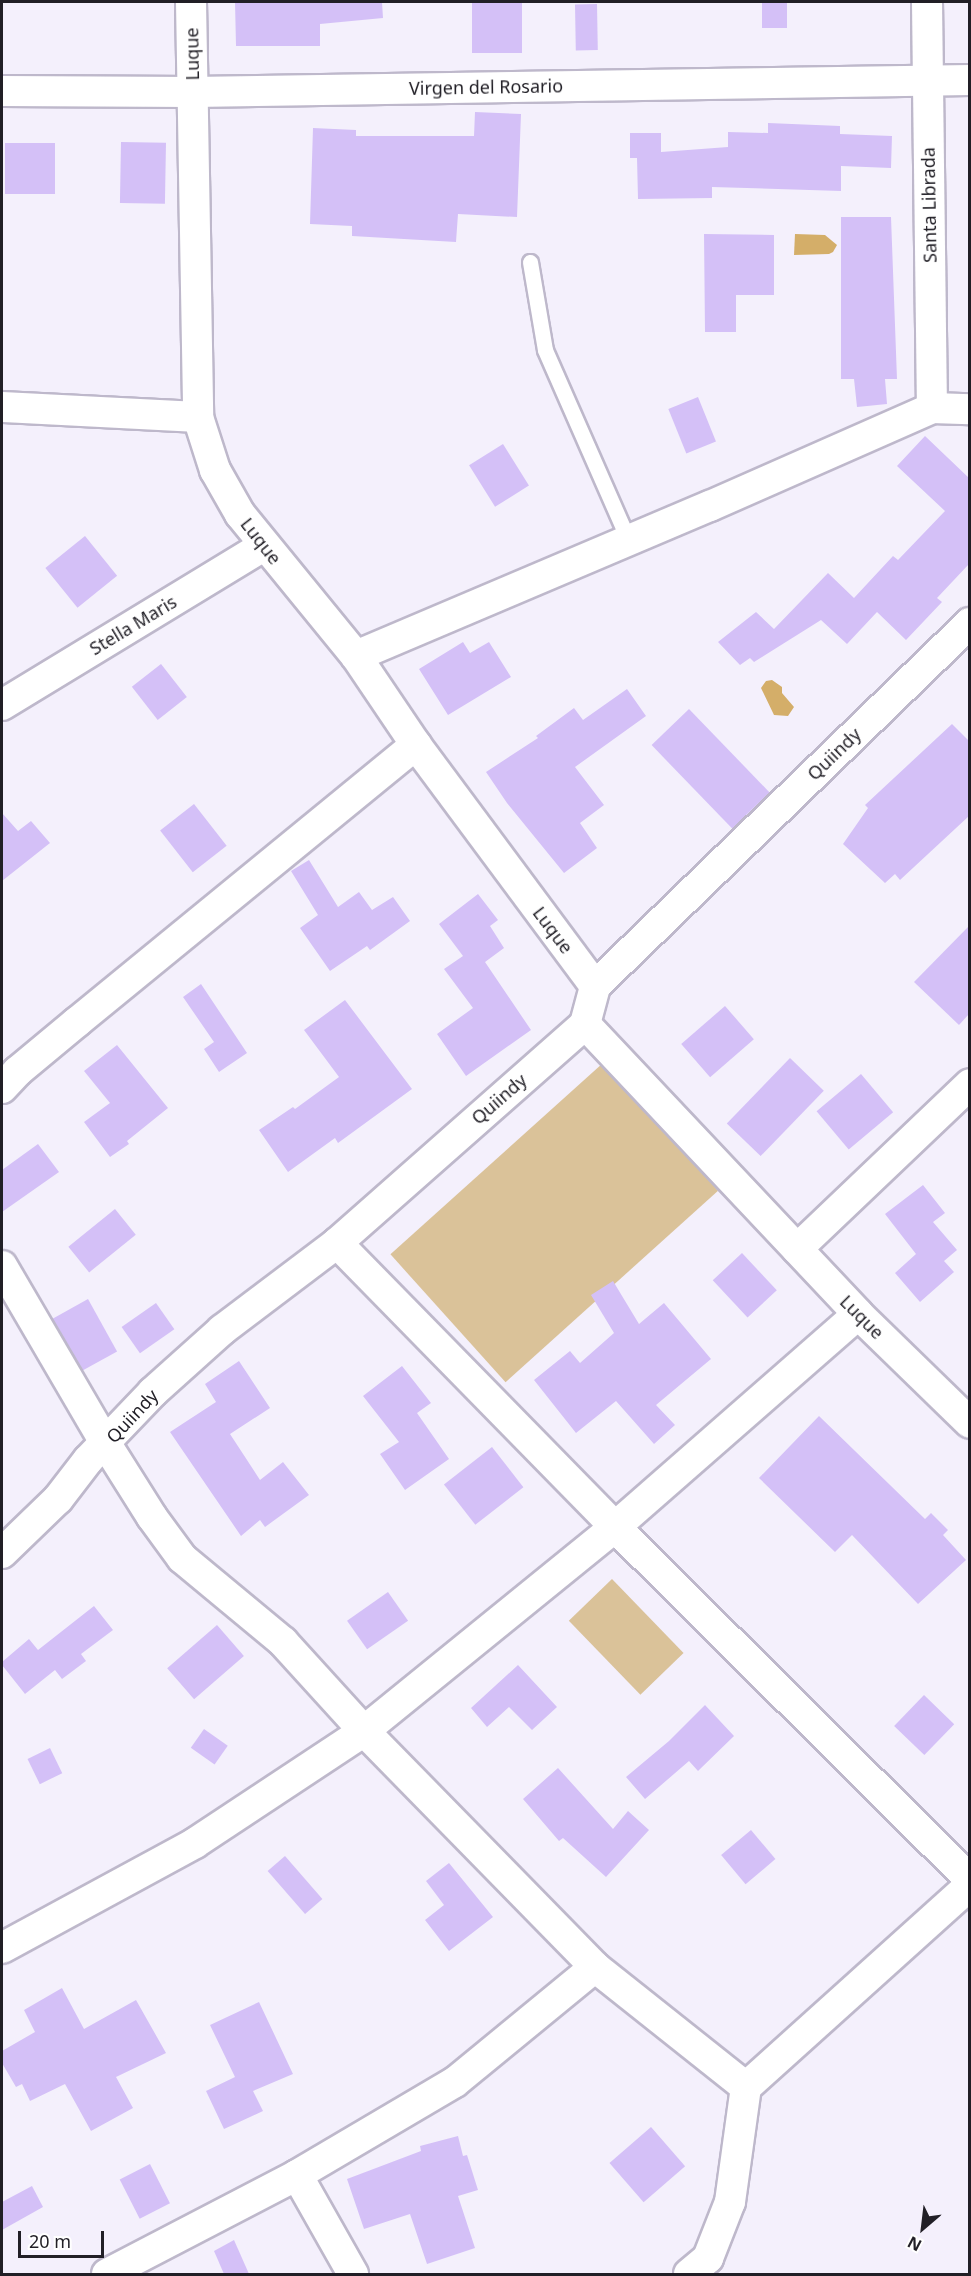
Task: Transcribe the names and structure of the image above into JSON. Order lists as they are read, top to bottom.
{
  "streets": {
    "street": [
      "Luque",
      "Virgen del Rosario",
      "Santa Librada",
      "Stella Maris",
      "Quiindy"
    ]
  },
  "crossings": [
    ["Luque", "Virgen del Rosario"],
    ["Luque", "Stella Maris"],
    ["Luque", "Quiindy"],
    ["Virgen del Rosario", "Santa Librada"]
  ],
  "scale_bar": "20 m",
  "north": "bottom left"
}
